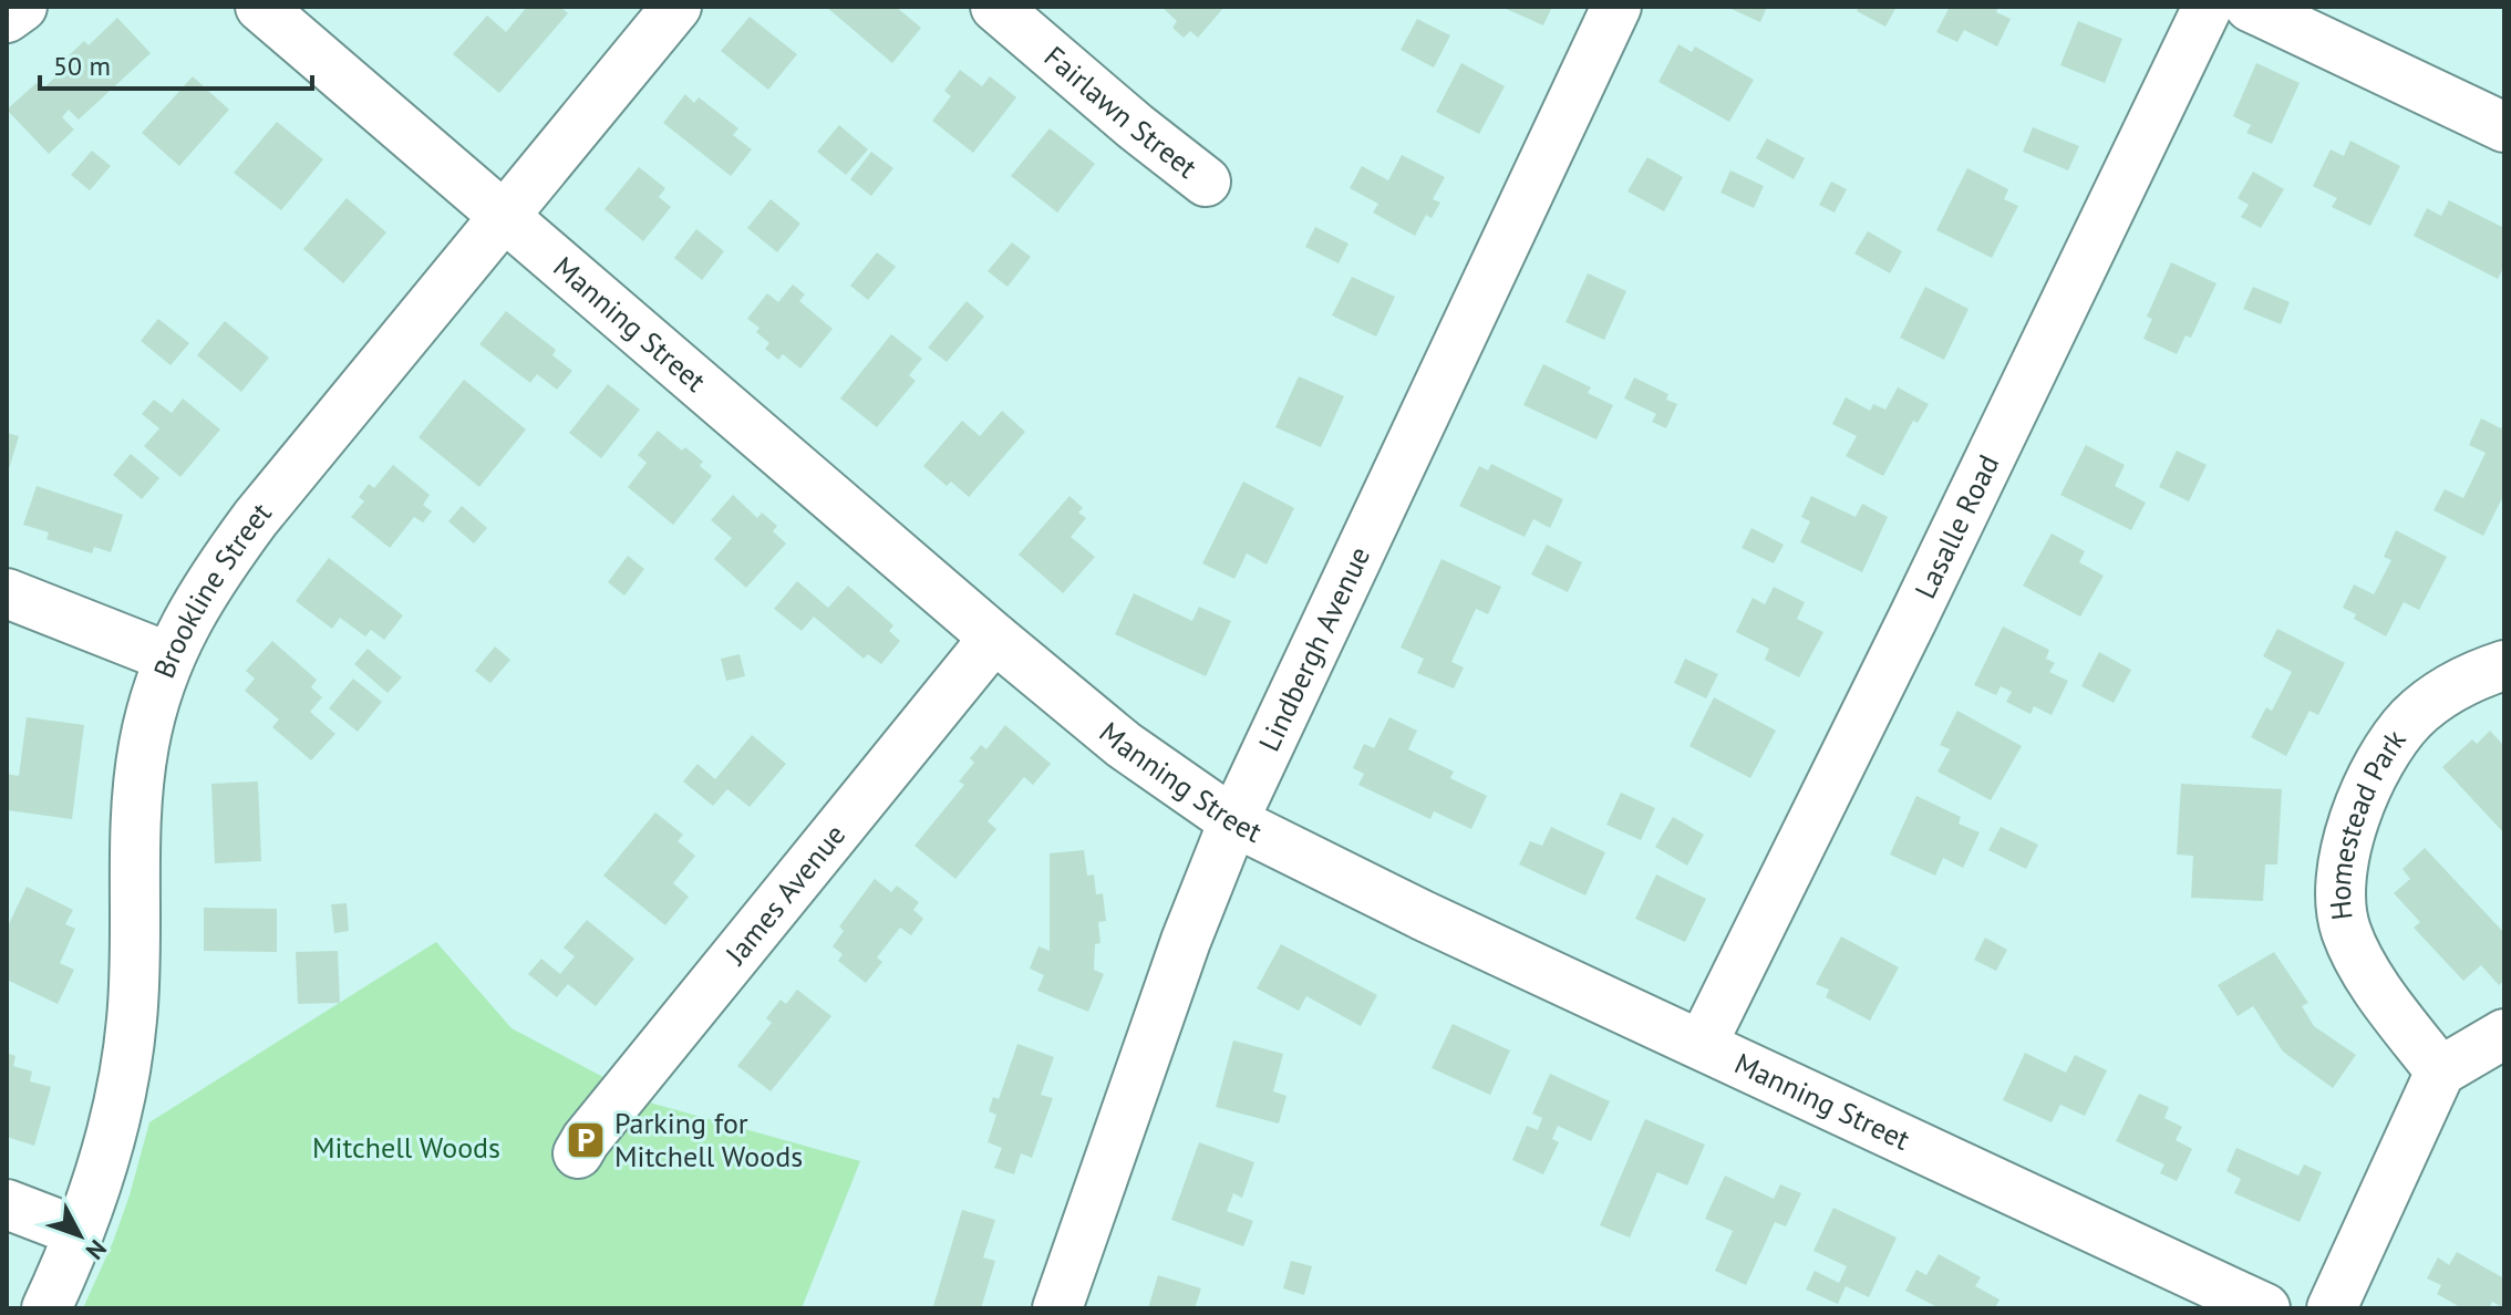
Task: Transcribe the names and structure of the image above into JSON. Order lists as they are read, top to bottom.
{
  "streets": {
    "street": [
      "Fairlawn Street",
      "Manning Street",
      "Lasalle Road",
      "Brookline Street",
      "Lindbergh Avenue",
      "Homestead Park",
      "James Avenue"
    ]
  },
  "crossings": [
    ["Manning Street", "Lasalle Road"],
    ["Manning Street", "Brookline Street"],
    ["Manning Street", "Lindbergh Avenue"],
    ["Manning Street", "James Avenue"]
  ],
  "parks": ["Mitchell Woods"],
  "places": {
    "parking": ["Parking for Mitchell Woods"]
  },
  "scale_bar": "50 m",
  "north": "bottom right"
}
